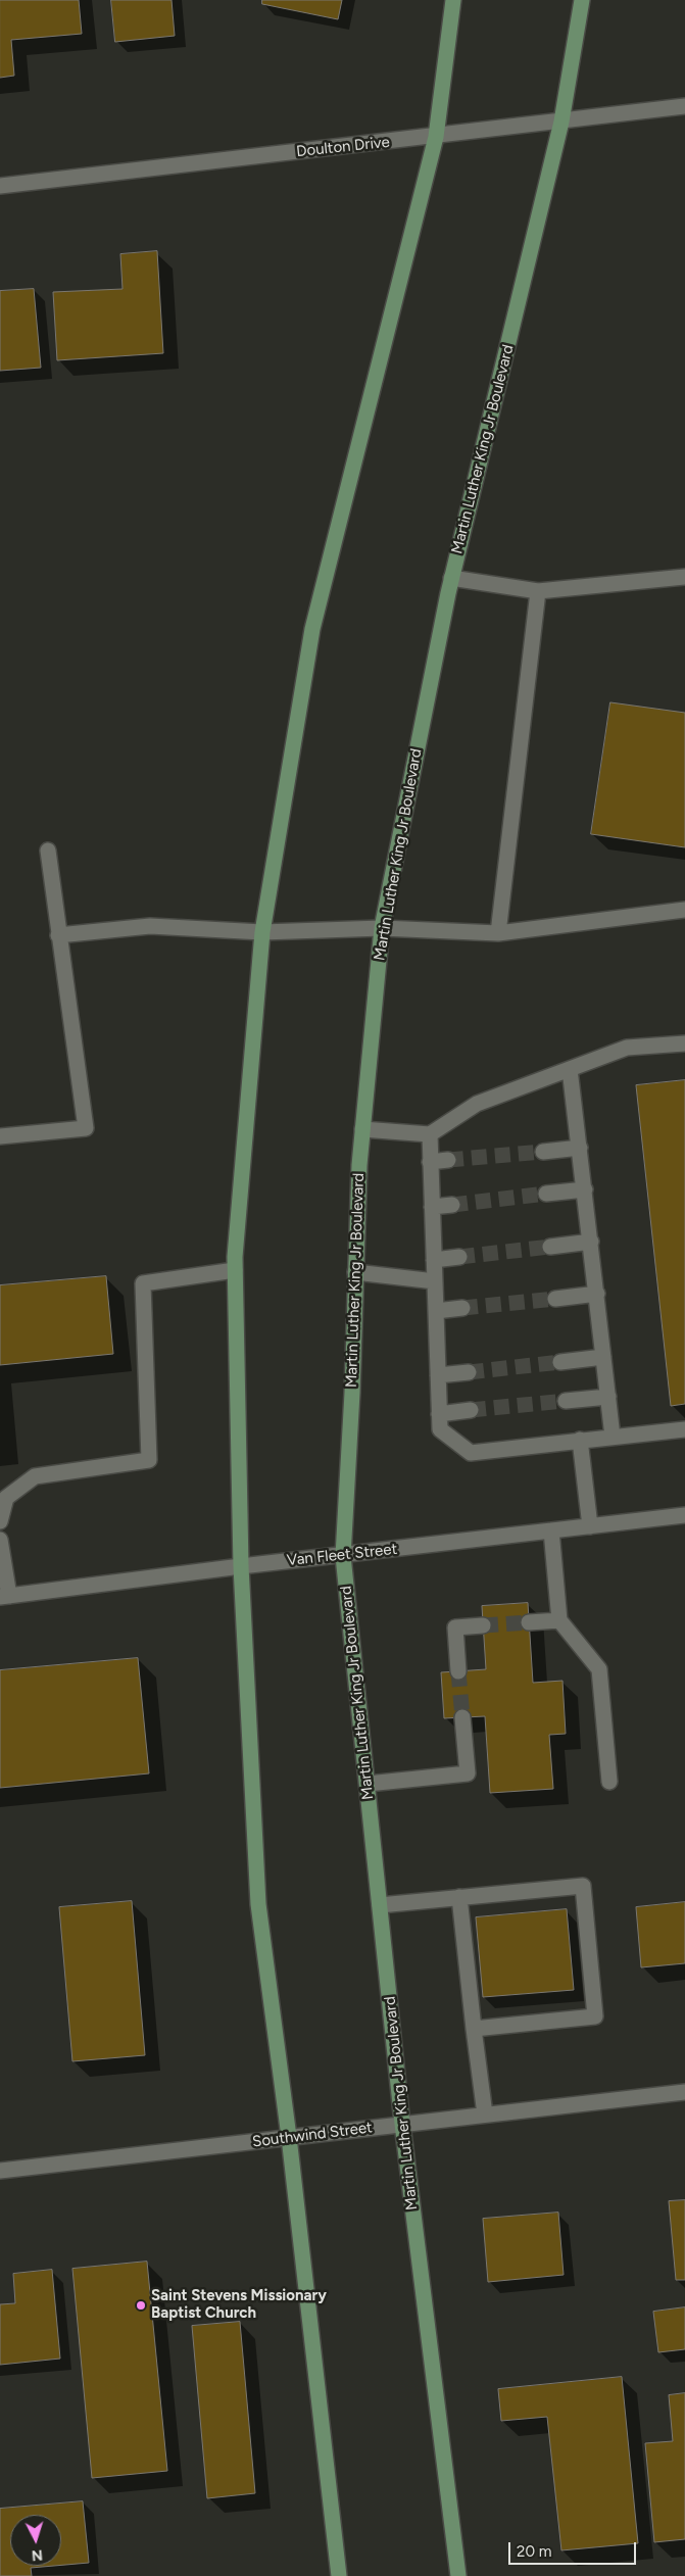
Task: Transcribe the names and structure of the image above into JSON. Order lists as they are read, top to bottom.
{
  "streets": {
    "main road": ["Martin Luther King Jr Boulevard"],
    "street": ["Doulton Drive", "Van Fleet Street", "Southwind Street"]
  },
  "crossings": [
    ["Doulton Drive", "Martin Luther King Jr Boulevard"],
    ["Martin Luther King Jr Boulevard", "Van Fleet Street"],
    ["Martin Luther King Jr Boulevard", "Southwind Street"]
  ],
  "places": ["Saint Stevens Missionary Baptist Church"],
  "scale_bar": "20 m",
  "north": "bottom"
}
